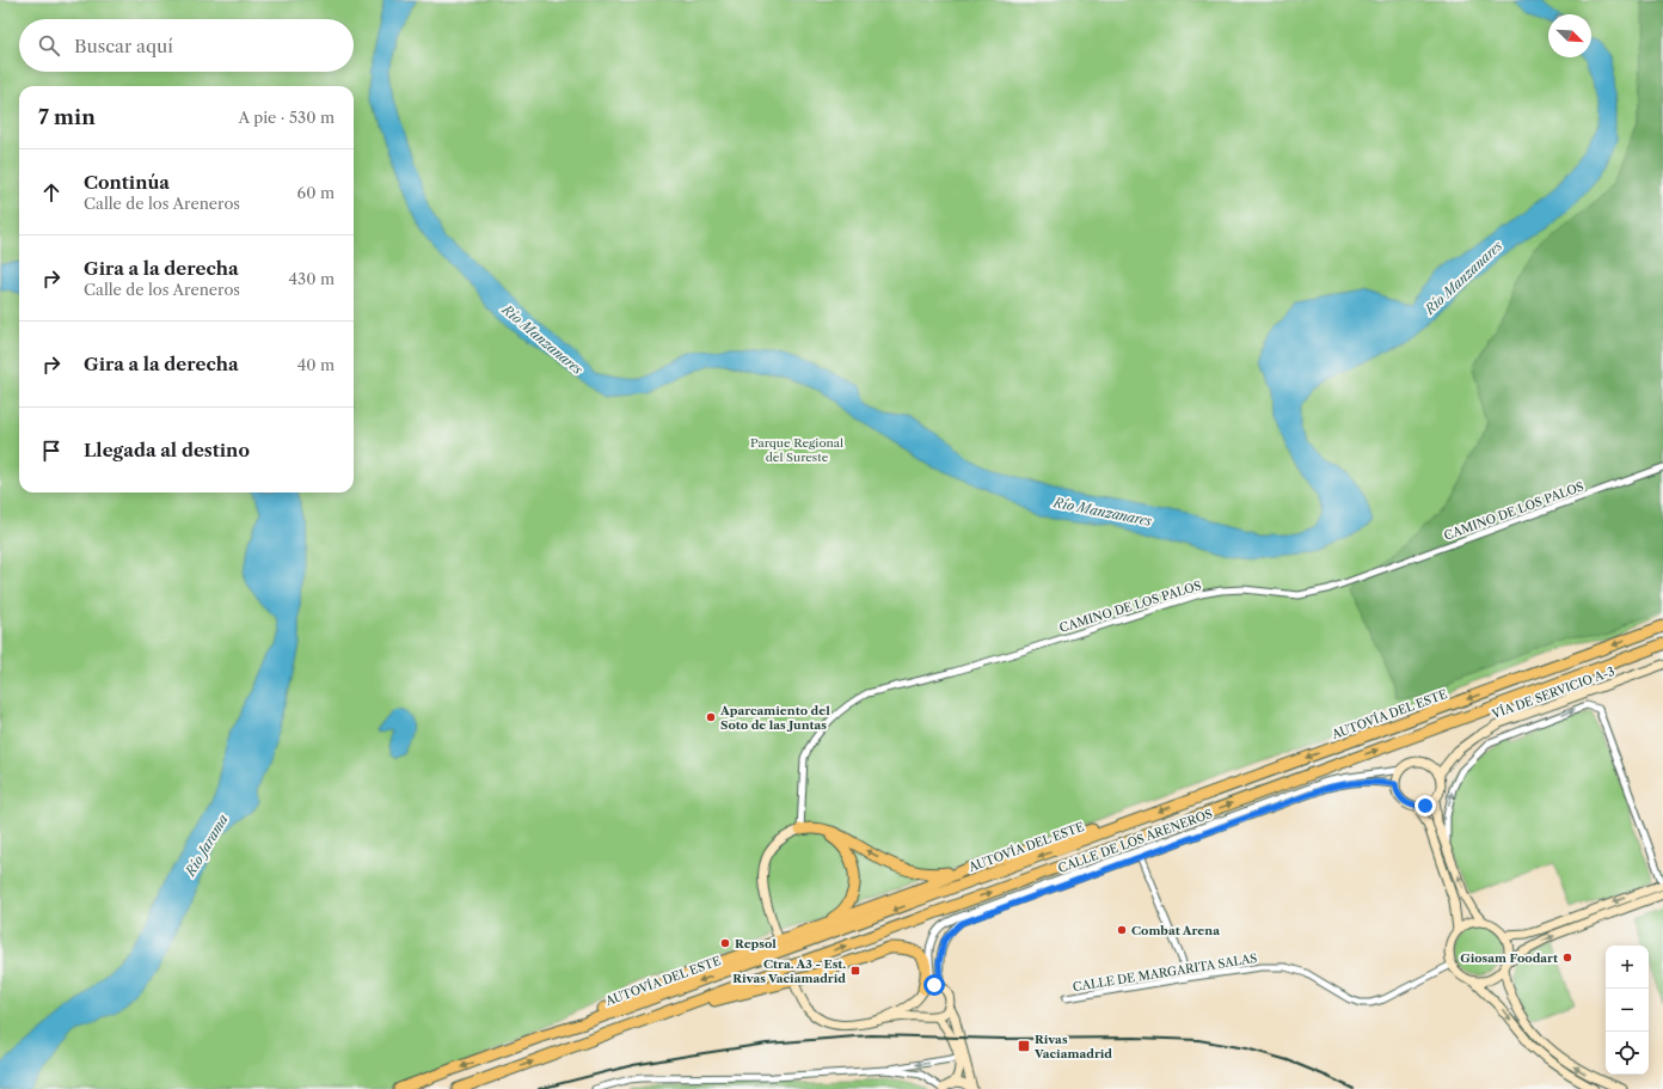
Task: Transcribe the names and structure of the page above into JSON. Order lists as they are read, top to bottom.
{
  "streets": {
    "highway": ["AUTOVÍA DEL ESTE"],
    "street": [
      "CAMINO DE LOS PALOS",
      "VÍA DE SERVICIO A-3",
      "CALLE DE LOS ARENEROS",
      "CALLE DE MARGARITA SALAS"
    ]
  },
  "crossings": [
    ["VÍA DE SERVICIO A-3", "CALLE DE LOS ARENEROS"]
  ],
  "water": ["Río Manzanares", "Río Jarama"],
  "parks": ["Parque Regional del Sureste"],
  "places": {
    "other": [
      "Aparcamiento del Soto de las Juntas",
      "Combat Arena",
      "Repsol",
      "Giosam Foodart"
    ],
    "transit": ["Ctra. A3 - Est. Rivas Vaciamadrid", "Rivas Vaciamadrid"]
  },
  "north": "bottom right",
  "page": {
    "search": "Buscar aquí",
    "heading": ["7 min", "A pie · 530 m"],
    "list": [
      ["Continúa", "Calle de los Areneros", "60 m"],
      ["Gira a la derecha", "Calle de los Areneros", "430 m"],
      ["Gira a la derecha", "40 m"],
      "Llegada al destino"
    ],
    "map_buttons": ["+", "−"]
  }
}
